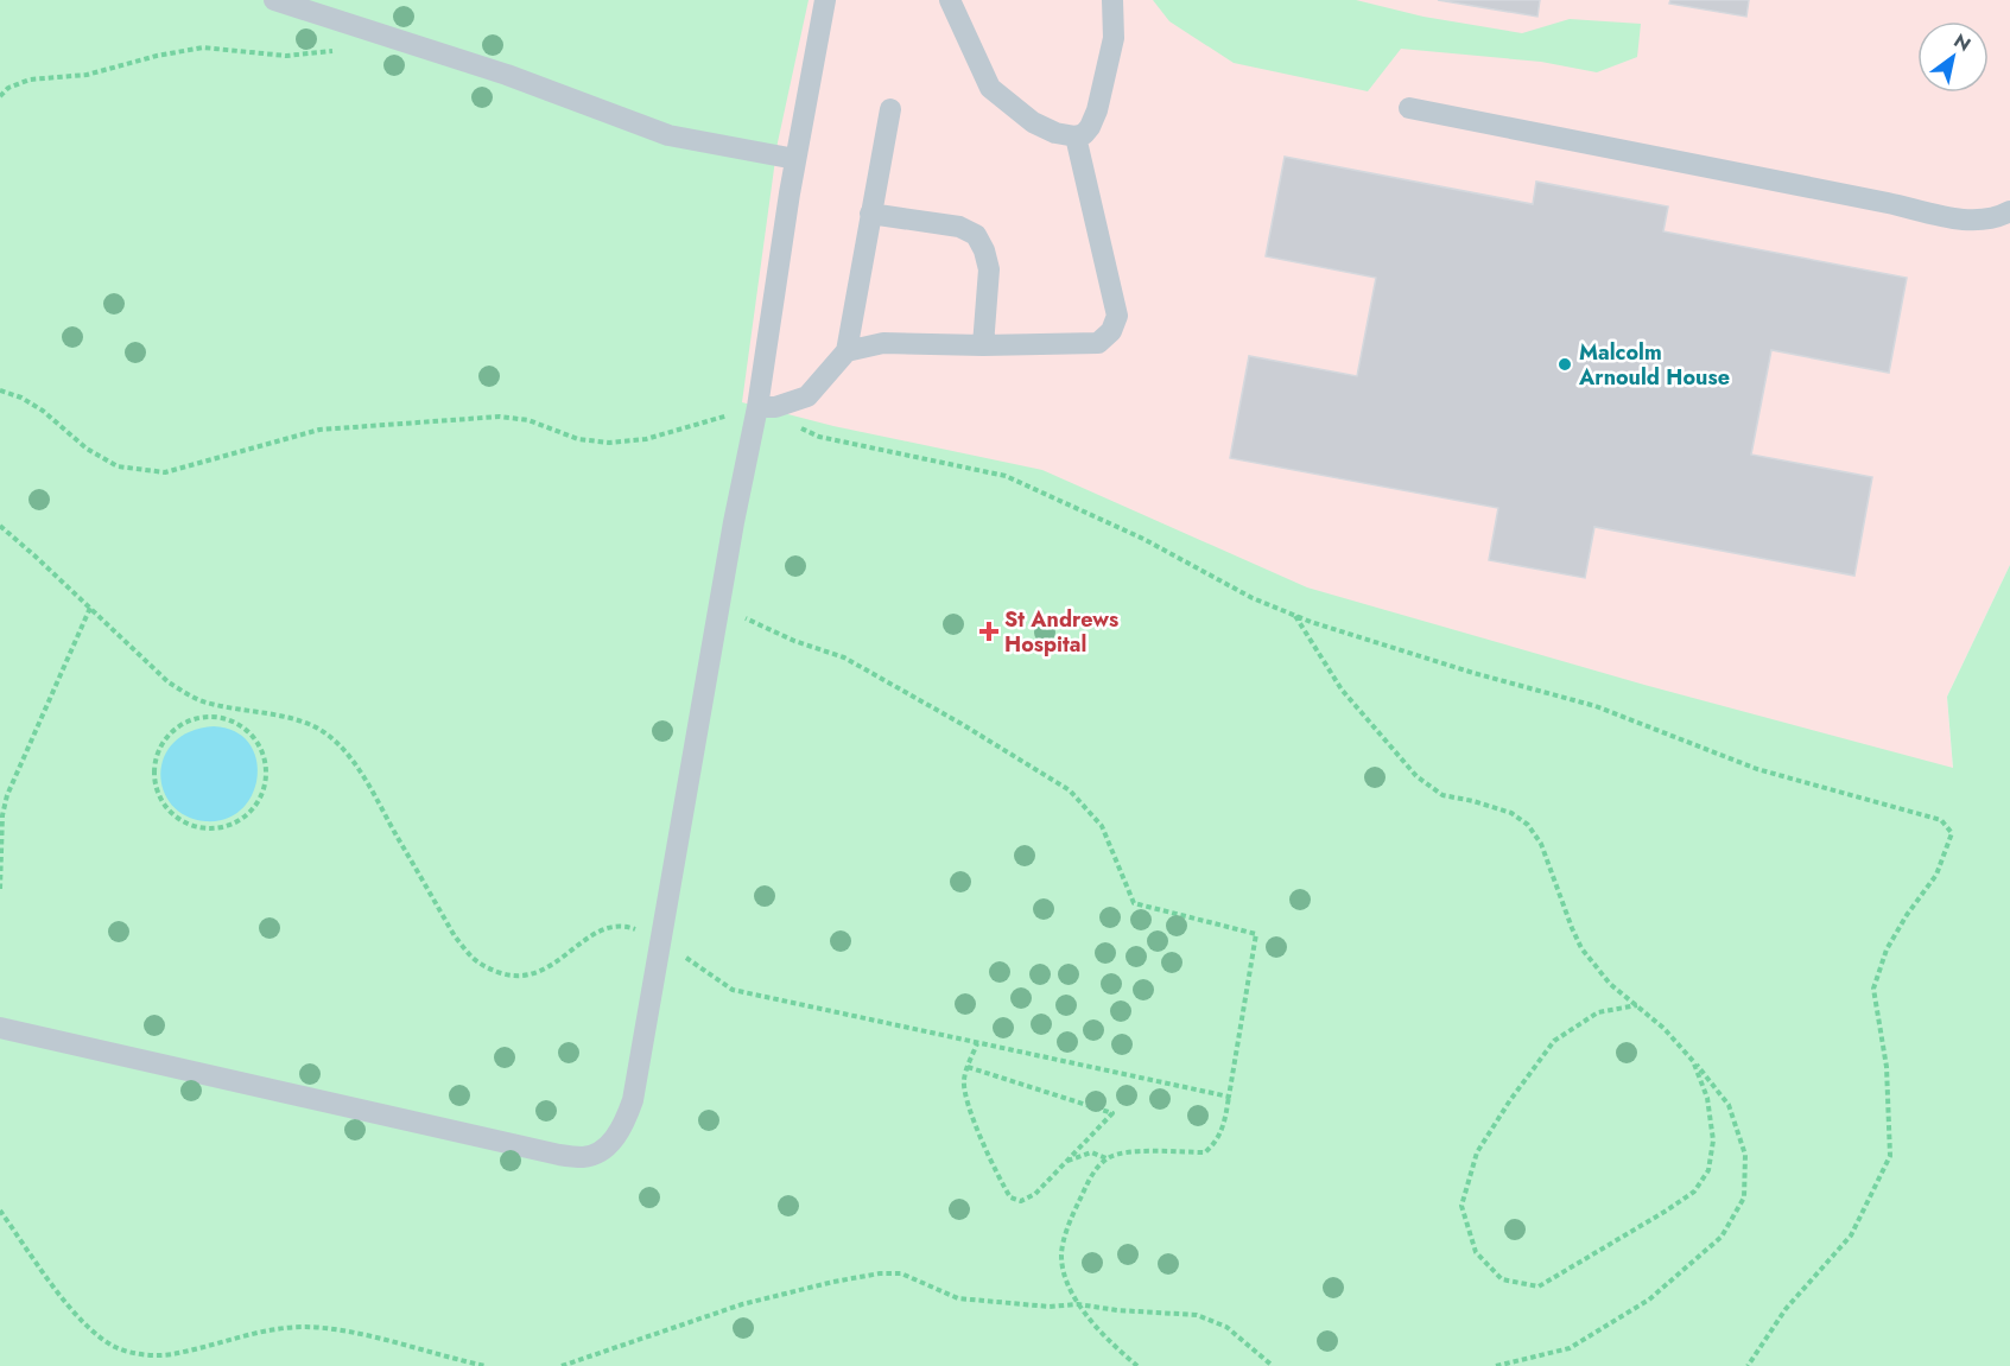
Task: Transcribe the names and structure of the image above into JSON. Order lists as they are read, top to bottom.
{
  "places": {
    "other": ["Malcolm Arnould House"],
    "health": ["St Andrews Hospital"]
  },
  "north": "top right"
}
